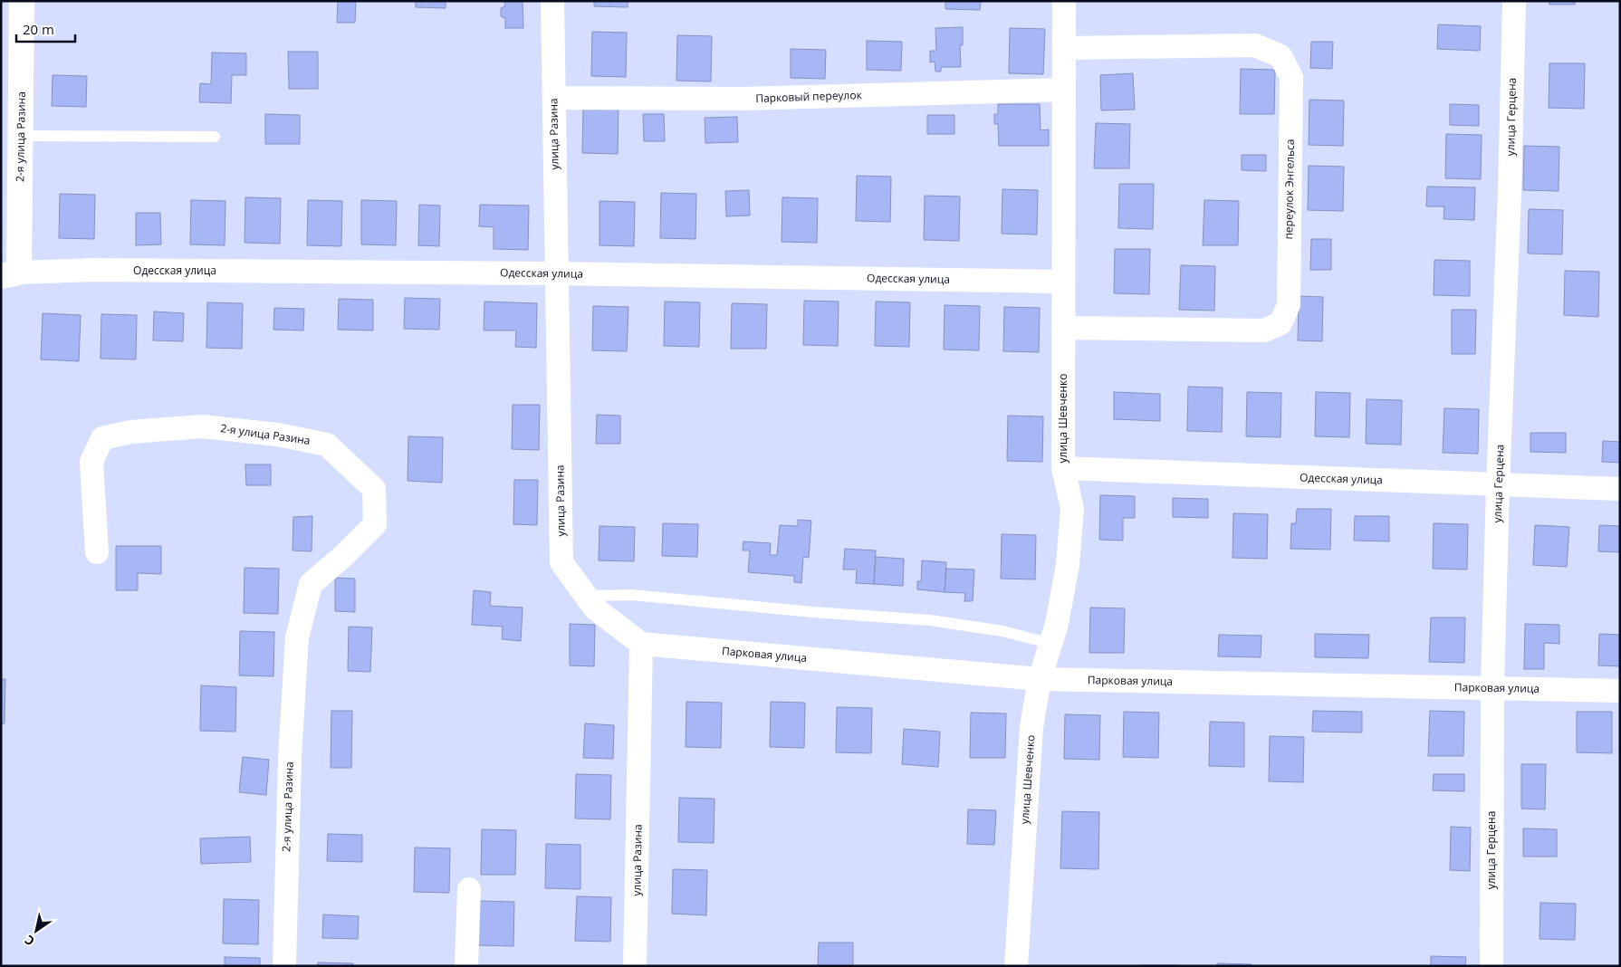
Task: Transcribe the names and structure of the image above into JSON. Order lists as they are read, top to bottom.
{
  "streets": {
    "street": [
      "Парковый переулок",
      "улица Герцена",
      "улица Разина",
      "2-я улица Разина",
      "переулок Энгельса",
      "Одесская улица",
      "улица Шевченко",
      "Парковая улица"
    ]
  },
  "crossings": [
    ["Парковый переулок", "улица Разина"],
    ["Парковый переулок", "улица Шевченко"],
    ["улица Герцена", "Одесская улица"],
    ["улица Герцена", "Парковая улица"],
    ["улица Разина", "Одесская улица"],
    ["улица Разина", "Парковая улица"],
    ["2-я улица Разина", "Одесская улица"],
    ["переулок Энгельса", "улица Шевченко"],
    ["Одесская улица", "улица Шевченко"],
    ["улица Шевченко", "Парковая улица"]
  ],
  "scale_bar": "20 m",
  "north": "bottom left"
}
